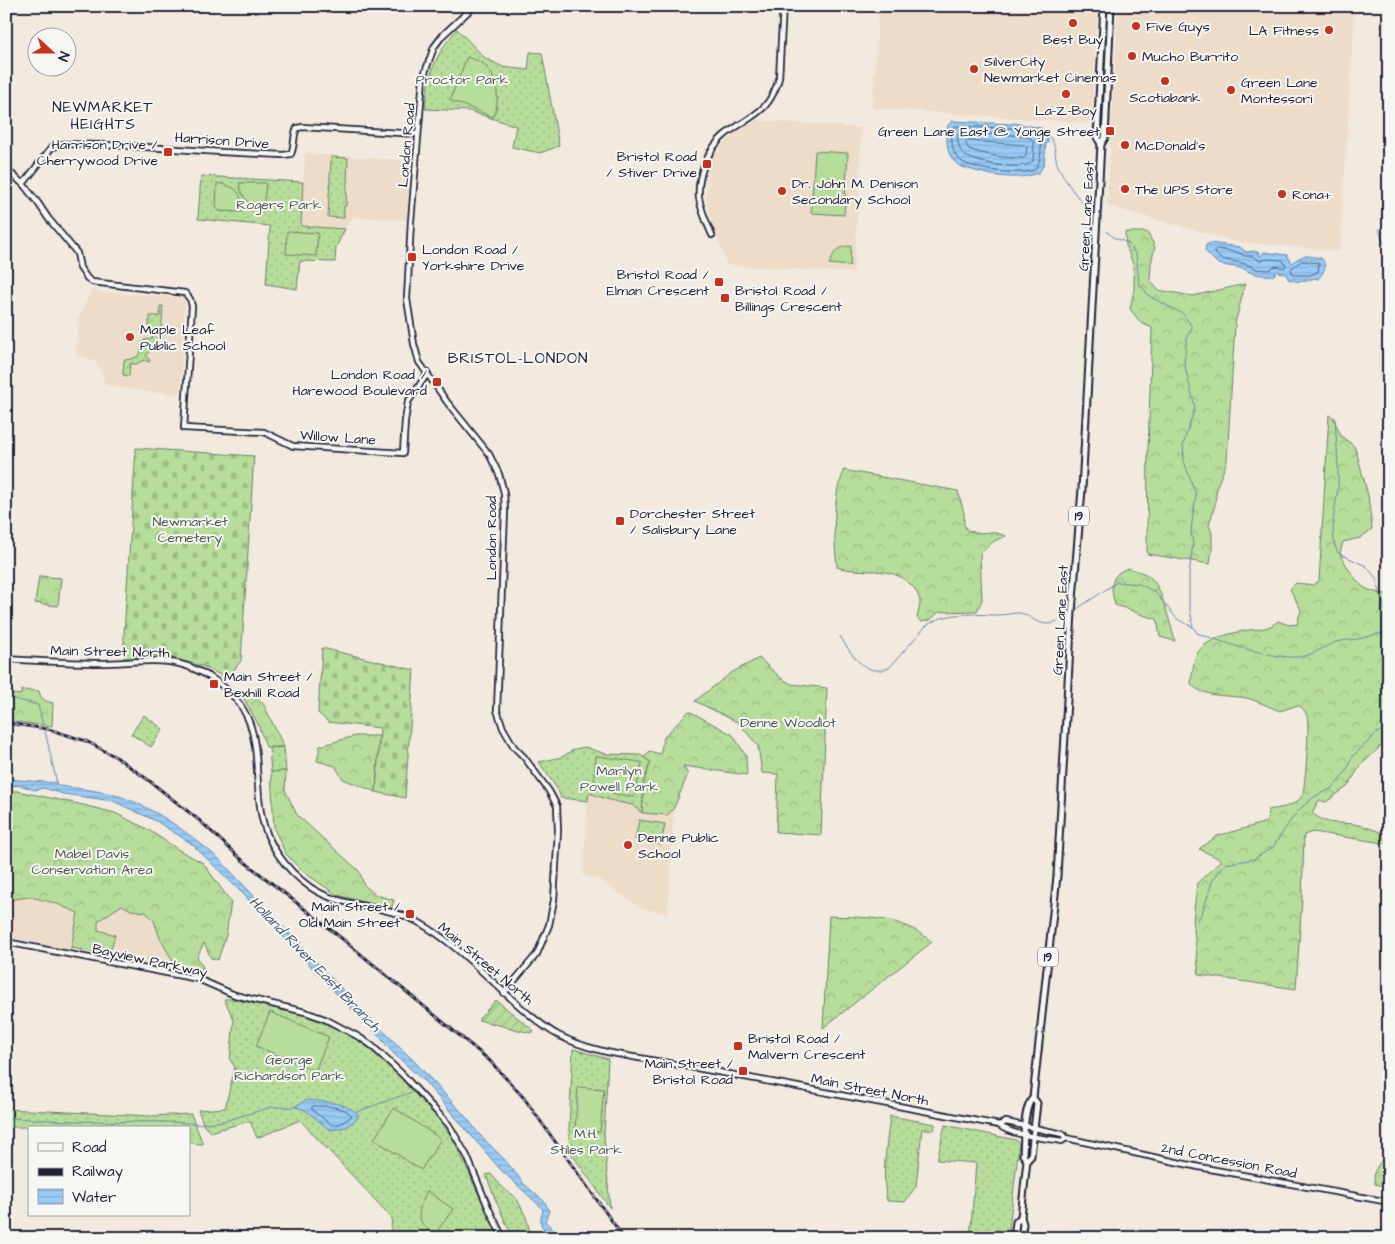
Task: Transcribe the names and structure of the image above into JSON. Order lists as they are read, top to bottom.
{
  "streets": {
    "main road": ["Green Lane East", "19"],
    "street": [
      "Harrison Drive",
      "London Road",
      "Willow Lane",
      "Main Street North",
      "Bayview Parkway",
      "2nd Concession Road"
    ]
  },
  "crossings": [
    ["Harrison Drive", "London Road"],
    ["Harrison Drive", "Willow Lane"],
    ["London Road", "Willow Lane"],
    ["London Road", "Main Street North"],
    ["Green Lane East", "Main Street North"],
    ["Green Lane East", "2nd Concession Road"],
    ["Main Street North", "2nd Concession Road"]
  ],
  "districts": ["NEWMARKET HEIGHTS", "BRISTOL-LONDON"],
  "water": ["Holland River East Branch"],
  "parks": [
    "Proctor Park",
    "Rogers Park",
    "Newmarket Cemetery",
    "Denne Woodlot",
    "Marilyn Powell Park",
    "Mabel Davis Conservation Area",
    "George Richardson Park",
    "M.H. Stiles Park"
  ],
  "places": {
    "other": [
      "Best Buy",
      "Five Guys",
      "LA Fitness",
      "Mucho Burrito",
      "SilverCity Newmarket Cinemas",
      "Scotiabank",
      "Green Lane Montessori",
      "La-Z-Boy",
      "McDonald's",
      "The UPS Store",
      "Dr. John M. Denison Secondary School",
      "Rona+",
      "Maple Leaf Public School",
      "Denne Public School"
    ],
    "transit": [
      "Green Lane East @ Yonge Street",
      "Harrison Drive / Cherrywood Drive",
      "Bristol Road / Stiver Drive",
      "London Road / Yorkshire Drive",
      "Bristol Road / Elman Crescent",
      "Bristol Road / Billings Crescent",
      "London Road / Harewood Boulevard",
      "Dorchester Street / Salisbury Lane",
      "Main Street / Bexhill Road",
      "Main Street / Old Main Street",
      "Bristol Road / Malvern Crescent",
      "Main Street / Bristol Road"
    ]
  },
  "legend": ["Road", "Railway", "Water"],
  "north": "right"
}
